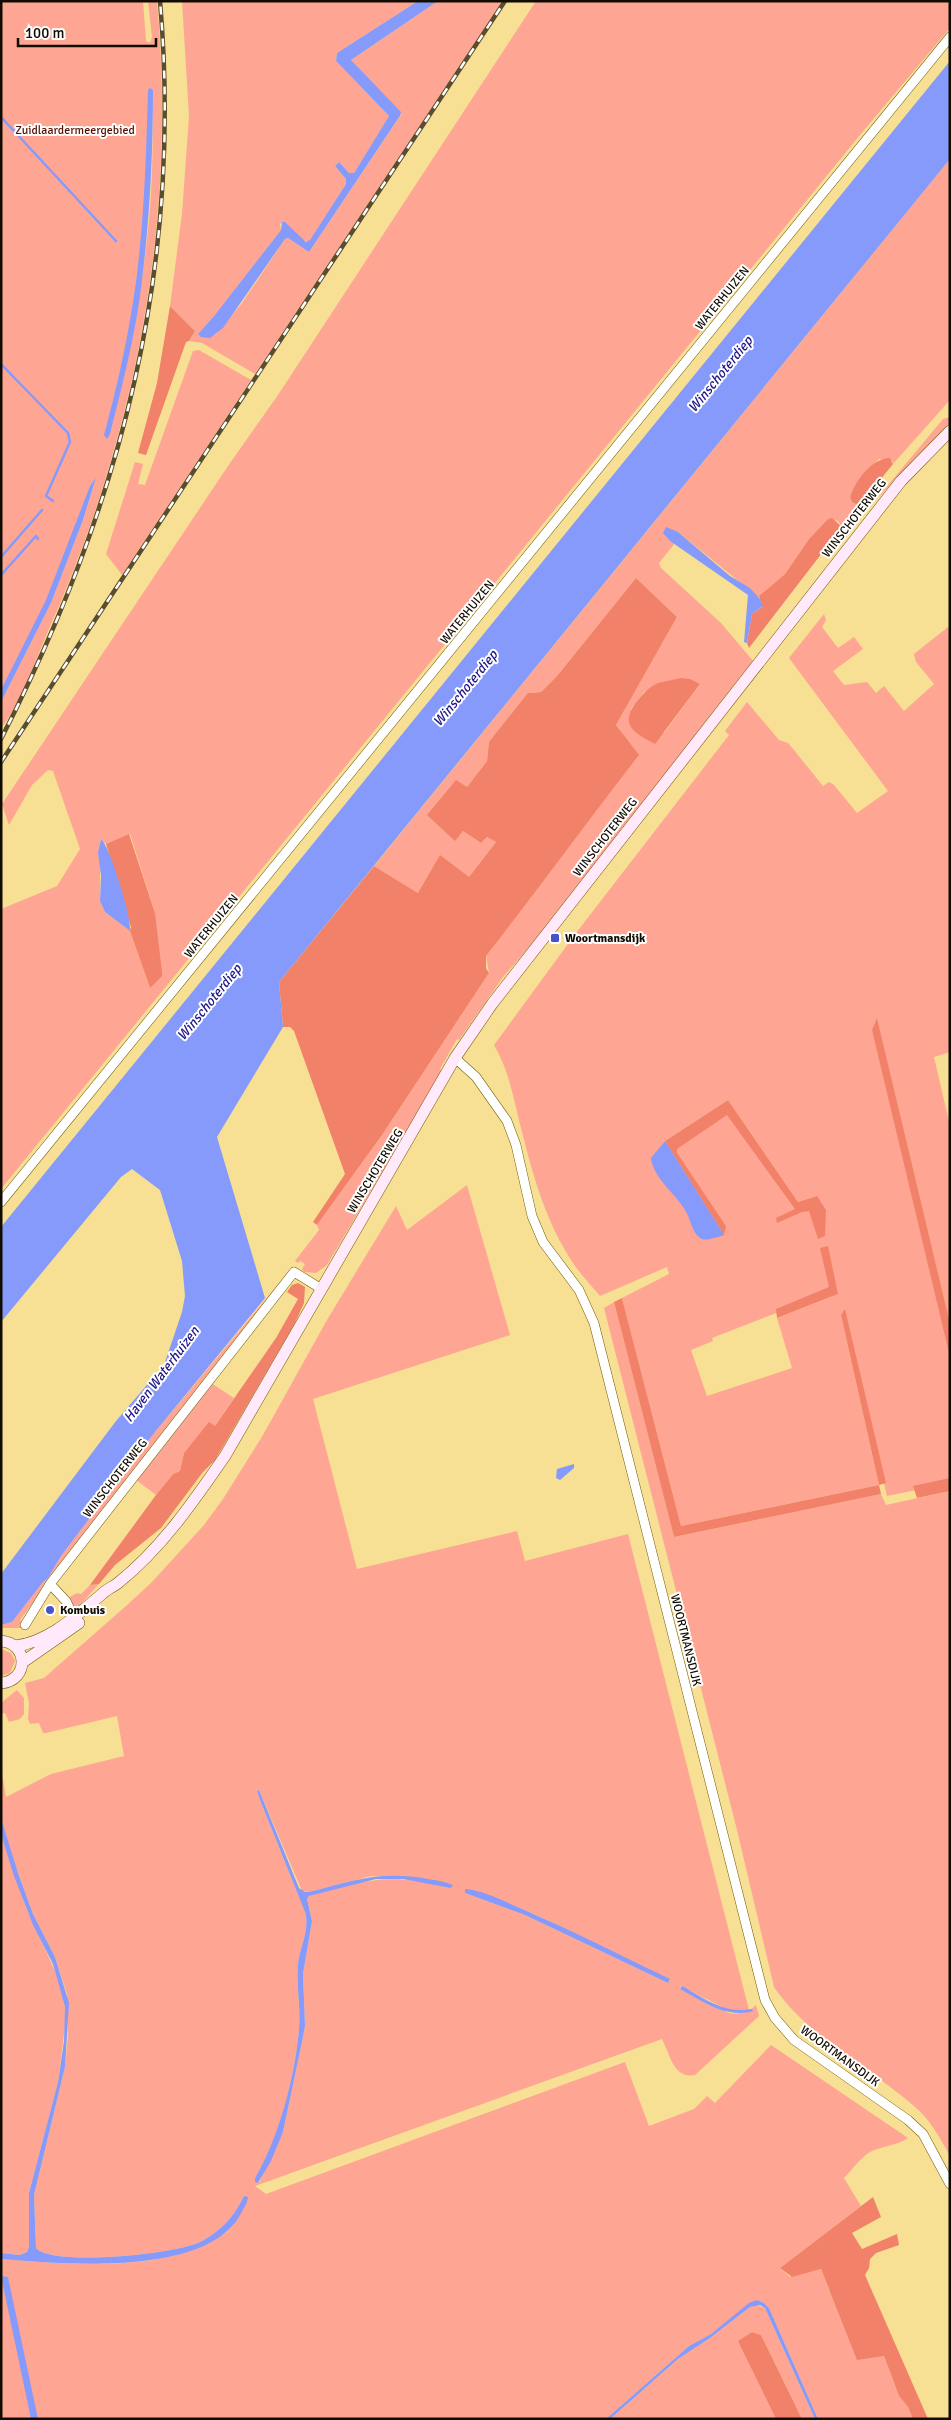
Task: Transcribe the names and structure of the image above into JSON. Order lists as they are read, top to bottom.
{
  "streets": {
    "main road": ["WINSCHOTERWEG"],
    "street": ["WATERHUIZEN", "WOORTMANSDIJK"]
  },
  "crossings": [
    ["WINSCHOTERWEG", "WOORTMANSDIJK"]
  ],
  "water": ["Winschoterdiep", "Haven Waterhuizen"],
  "parks": ["Zuidlaardermeergebied"],
  "places": {
    "transit": ["Woortmansdijk"],
    "other": ["Kombuis"]
  },
  "scale_bar": "100 m"
}
